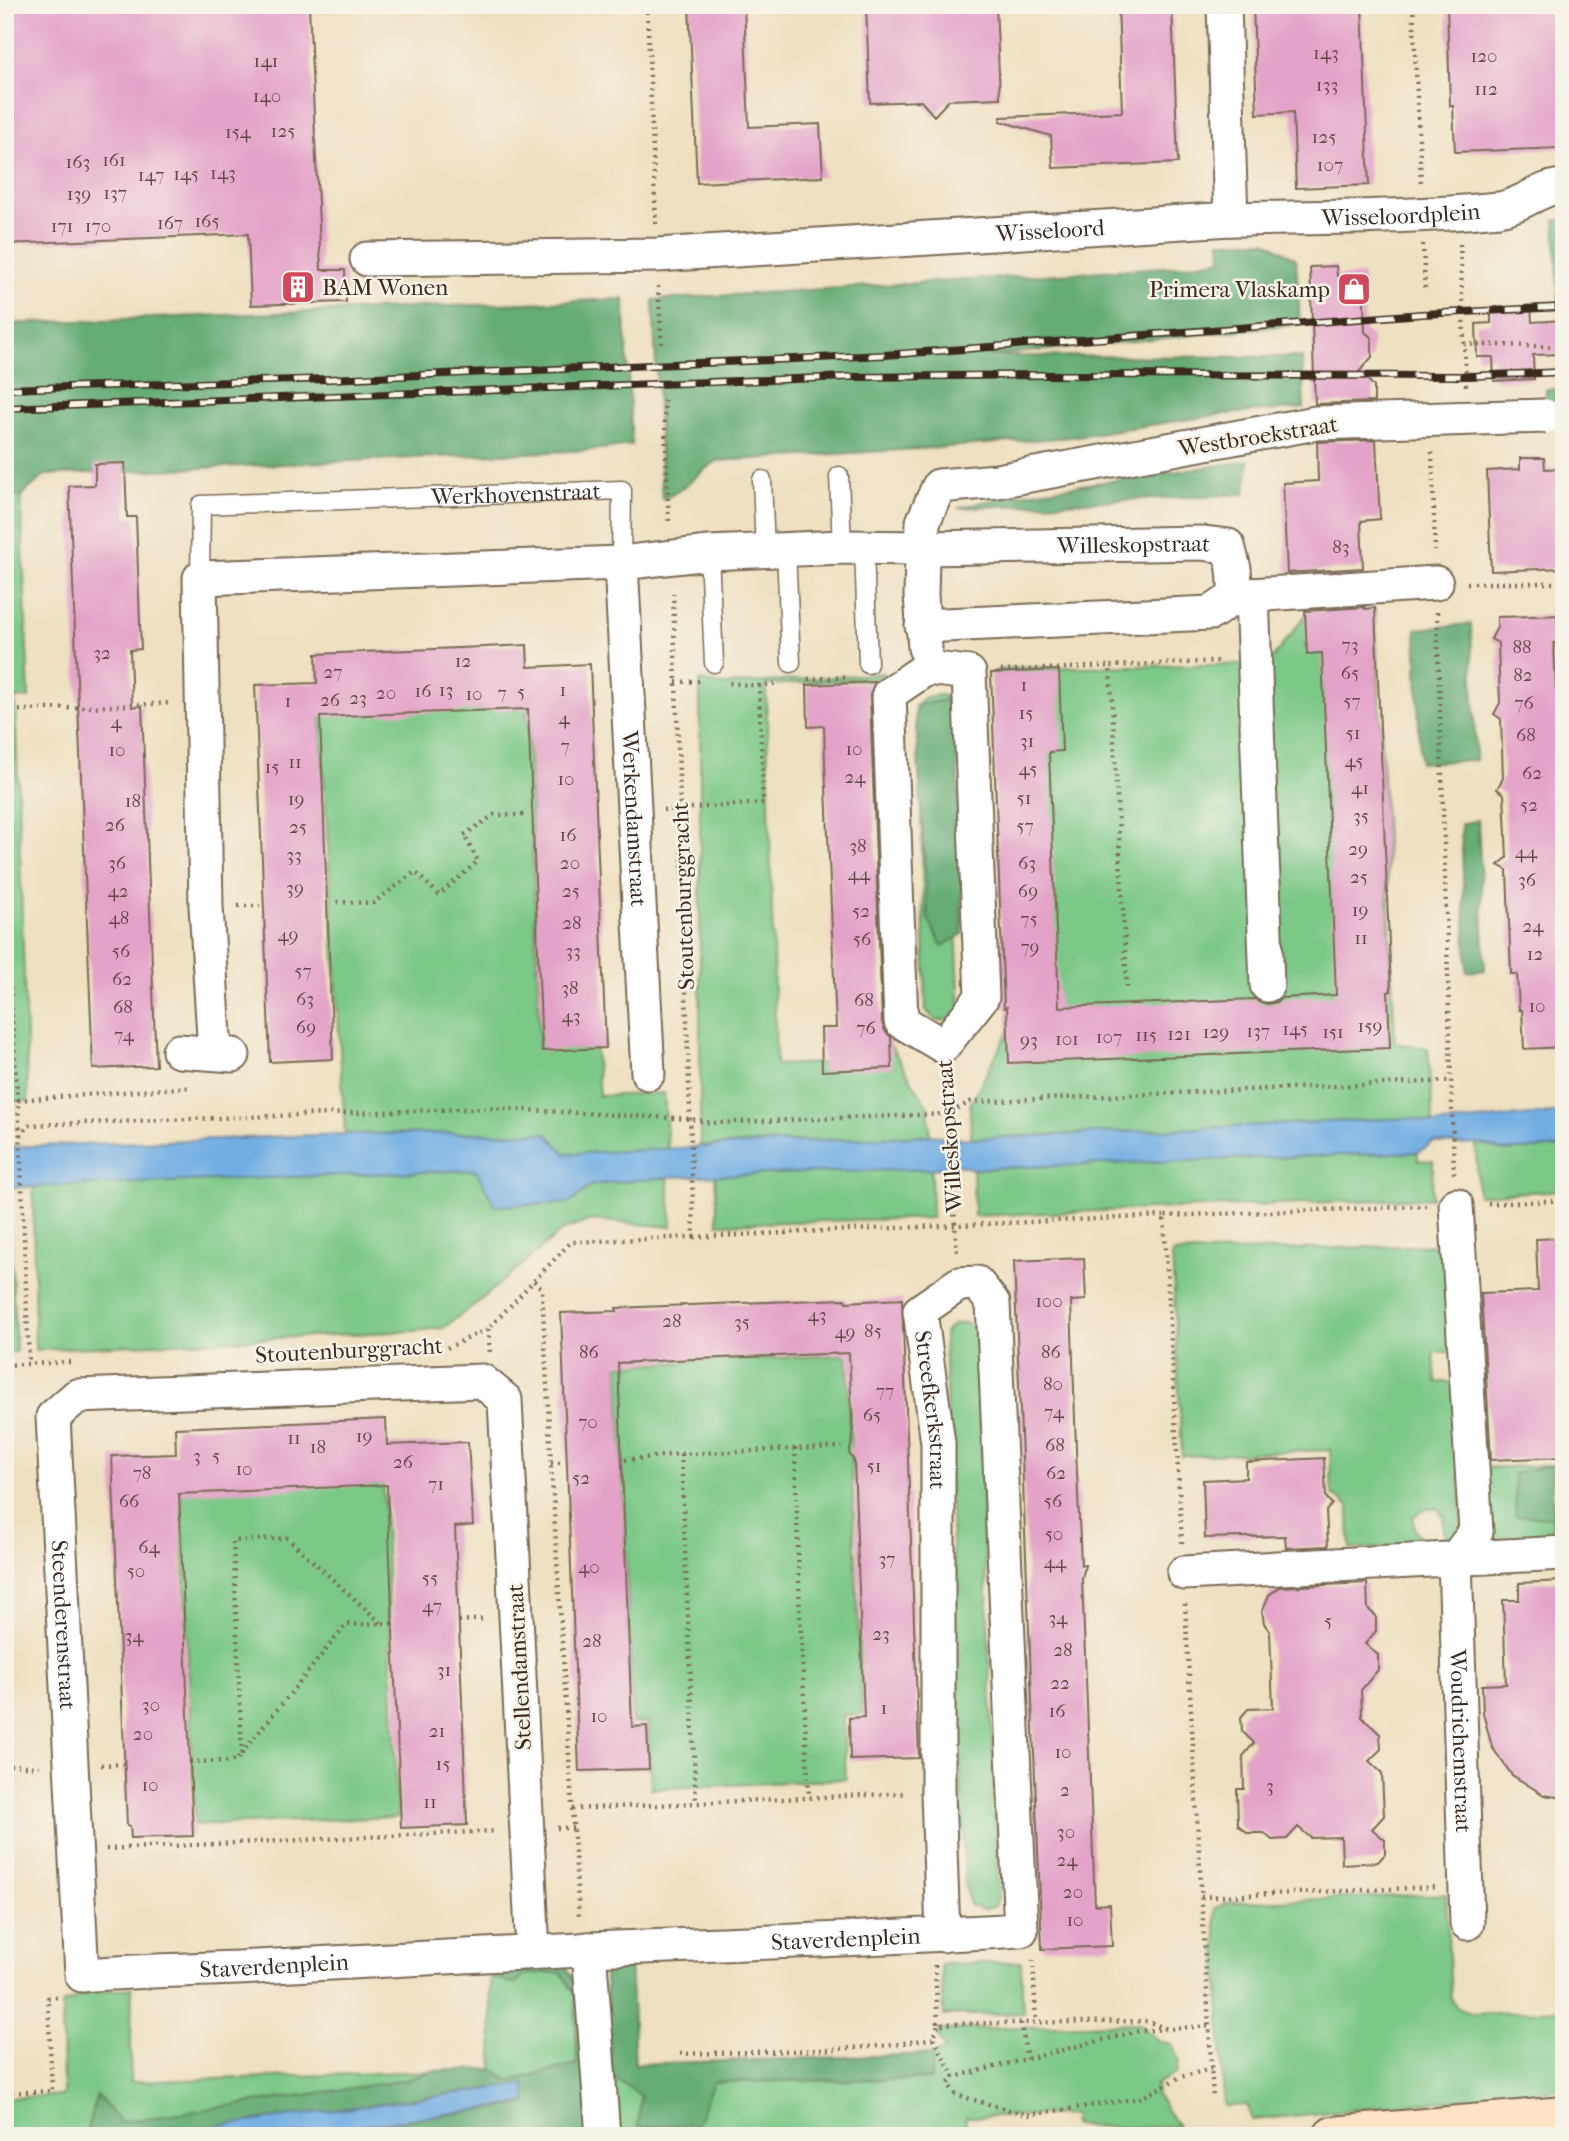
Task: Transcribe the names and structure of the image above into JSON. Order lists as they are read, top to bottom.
{
  "streets": {
    "street": [
      "Wisseloordplein",
      "Wisseloord",
      "Westbroekstraat",
      "Werkhovenstraat",
      "Willeskopstraat",
      "Werkendamstraat",
      "Stoutenburggracht",
      "Streefkerkstraat",
      "Steenderenstraat",
      "Stellendamstraat",
      "Woudrichemstraat",
      "Staverdenplein"
    ]
  },
  "crossings": [
    ["Wisseloordplein", "Wisseloord"],
    ["Westbroekstraat", "Willeskopstraat"],
    ["Werkhovenstraat", "Werkendamstraat"],
    ["Willeskopstraat", "Stoutenburggracht"],
    ["Stoutenburggracht", "Steenderenstraat"],
    ["Stoutenburggracht", "Stellendamstraat"],
    ["Streefkerkstraat", "Staverdenplein"],
    ["Stellendamstraat", "Staverdenplein"]
  ],
  "places": {
    "building": ["BAM Wonen"],
    "shop": ["Primera Vlaskamp"]
  },
  "house_numbers": [
    "143",
    "120",
    "141",
    "133",
    "112",
    "140",
    "125",
    "154",
    "125",
    "161",
    "163",
    "107",
    "143",
    "145",
    "147",
    "137",
    "139",
    "165",
    "167",
    "171",
    "170",
    "83",
    "73",
    "88",
    "32",
    "12",
    "27",
    "65",
    "82",
    "1",
    "13",
    "1",
    "16",
    "5",
    "20",
    "7",
    "10",
    "23",
    "26",
    "1",
    "57",
    "76",
    "15",
    "4",
    "4",
    "51",
    "68",
    "31",
    "7",
    "10",
    "10",
    "45",
    "11",
    "15",
    "45",
    "62",
    "24",
    "10",
    "41",
    "51",
    "19",
    "18",
    "52",
    "35",
    "26",
    "57",
    "25",
    "16",
    "38",
    "29",
    "44",
    "33",
    "36",
    "20",
    "63",
    "44",
    "25",
    "36",
    "39",
    "42",
    "25",
    "69",
    "19",
    "52",
    "48",
    "75",
    "28",
    "24",
    "49",
    "11",
    "56",
    "79",
    "56",
    "33",
    "12",
    "57",
    "62",
    "38",
    "63",
    "68",
    "10",
    "68",
    "43",
    "159",
    "69",
    "76",
    "145",
    "137",
    "129",
    "151",
    "121",
    "74",
    "115",
    "107",
    "101",
    "93",
    "100",
    "43",
    "28",
    "35",
    "85",
    "49",
    "86",
    "86",
    "80",
    "77",
    "74",
    "65",
    "70",
    "19",
    "11",
    "68",
    "18",
    "3",
    "5",
    "26",
    "51",
    "10",
    "78",
    "62",
    "52",
    "71",
    "66",
    "56",
    "50",
    "64",
    "37",
    "44",
    "40",
    "50",
    "55",
    "47",
    "34",
    "5",
    "23",
    "34",
    "28",
    "28",
    "31",
    "22",
    "30",
    "1",
    "16",
    "10",
    "21",
    "20",
    "10",
    "15",
    "10",
    "3",
    "2",
    "11",
    "30",
    "24",
    "20",
    "10"
  ]
}
